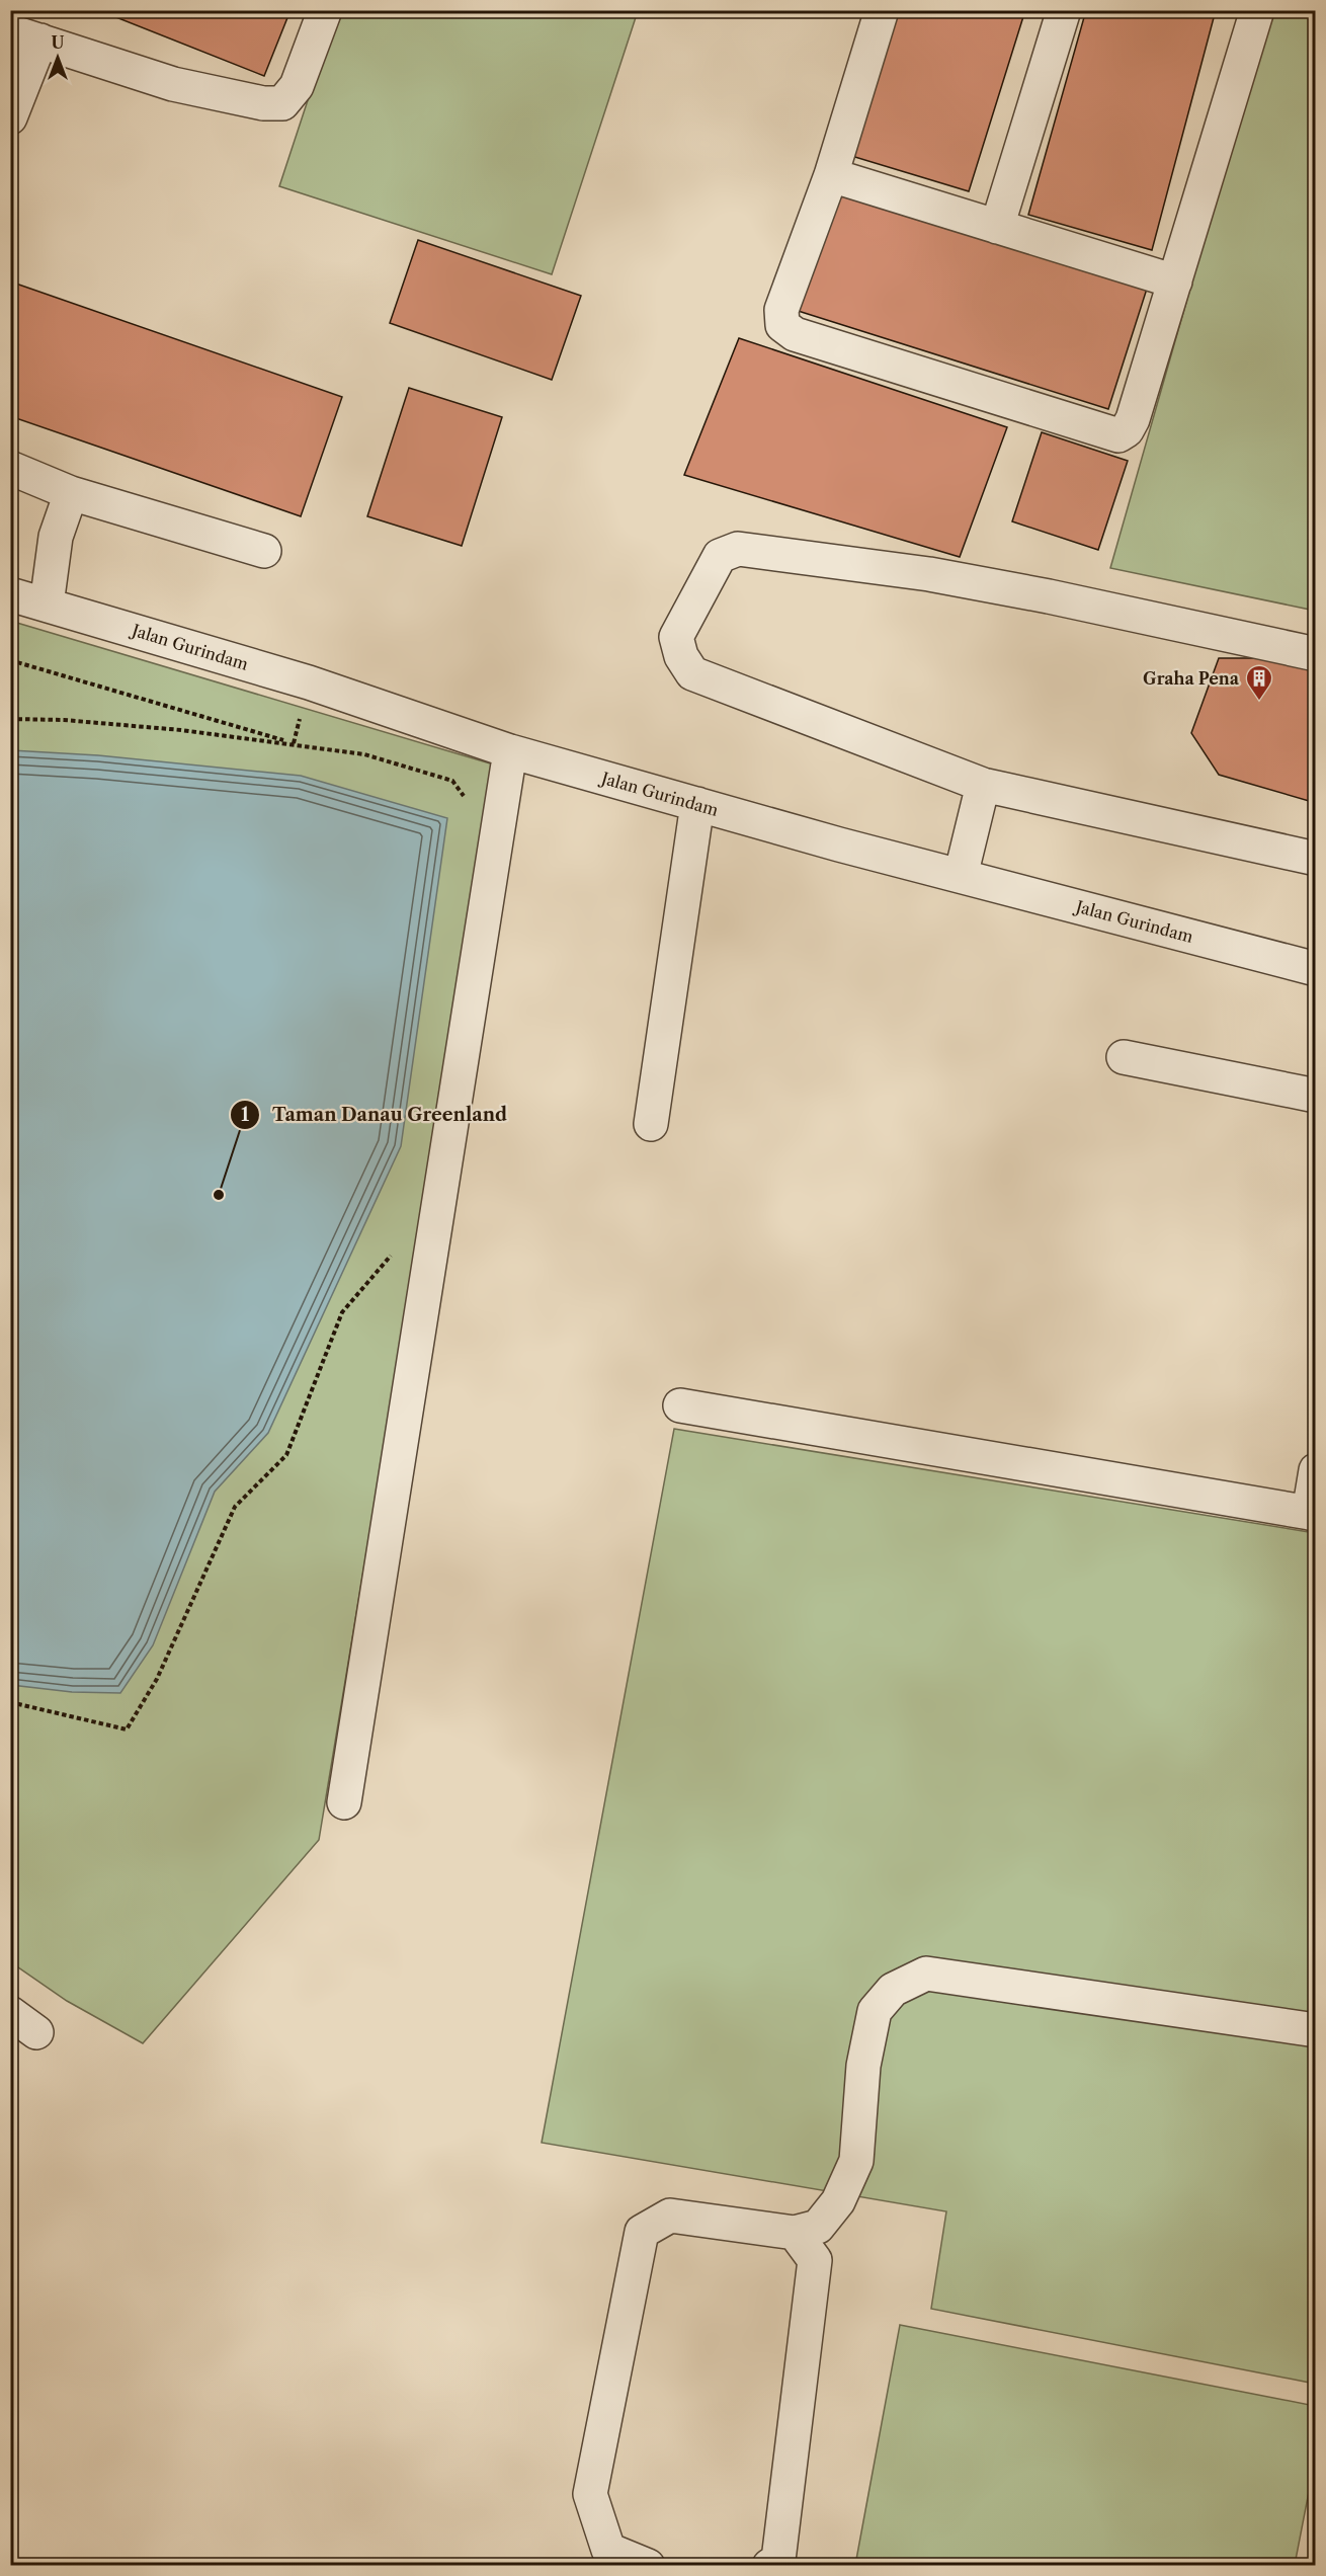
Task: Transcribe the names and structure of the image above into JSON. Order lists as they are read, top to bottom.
{
  "streets": {
    "street": ["Jalan Gurindam"]
  },
  "places": {
    "building": ["Graha Pena"],
    "other": ["Taman Danau Greenland"]
  },
  "north": "top"
}
